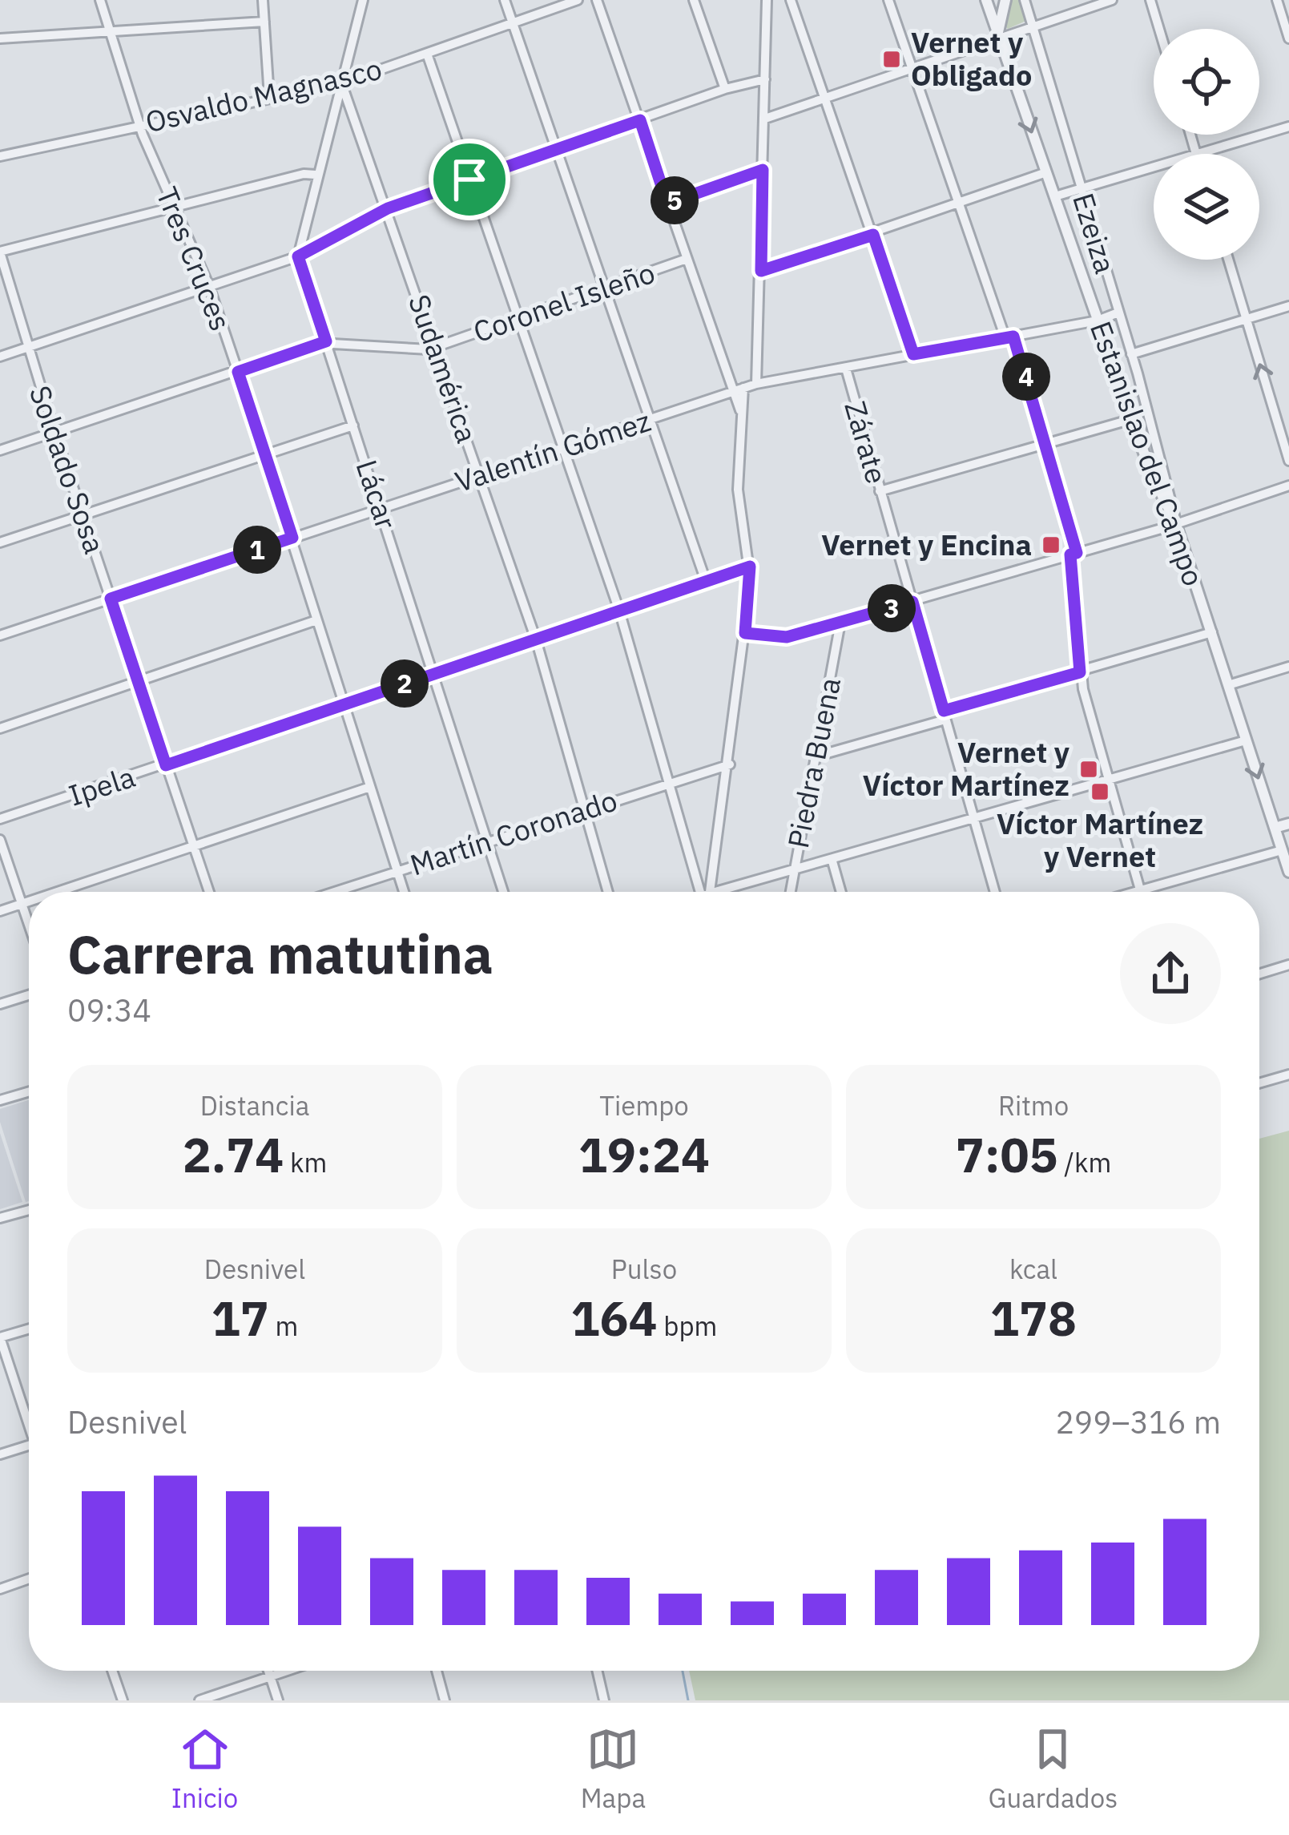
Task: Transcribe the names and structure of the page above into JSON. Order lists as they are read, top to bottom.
{
  "streets": {
    "street": [
      "Osvaldo Magnasco",
      "Ezeiza",
      "Tres Cruces",
      "Coronel Isleño",
      "Sudamérica",
      "Zárate",
      "Valentín Gómez",
      "Estanislao del Campo",
      "Soldado Sosa",
      "Lácar",
      "Piedra Buena",
      "Ipela",
      "Martín Coronado"
    ]
  },
  "crossings": [
    ["Osvaldo Magnasco", "Tres Cruces"],
    ["Osvaldo Magnasco", "Sudamérica"],
    ["Ezeiza", "Valentín Gómez"],
    ["Ezeiza", "Estanislao del Campo"],
    ["Tres Cruces", "Coronel Isleño"],
    ["Tres Cruces", "Valentín Gómez"],
    ["Tres Cruces", "Ipela"],
    ["Tres Cruces", "Martín Coronado"],
    ["Coronel Isleño", "Sudamérica"],
    ["Coronel Isleño", "Soldado Sosa"],
    ["Coronel Isleño", "Lácar"],
    ["Sudamérica", "Valentín Gómez"],
    ["Sudamérica", "Ipela"],
    ["Sudamérica", "Martín Coronado"],
    ["Zárate", "Valentín Gómez"],
    ["Valentín Gómez", "Estanislao del Campo"],
    ["Valentín Gómez", "Soldado Sosa"],
    ["Valentín Gómez", "Lácar"],
    ["Soldado Sosa", "Ipela"],
    ["Lácar", "Ipela"],
    ["Lácar", "Martín Coronado"]
  ],
  "places": {
    "transit": [
      "Vernet y Obligado",
      "Vernet y Encina",
      "Vernet y Víctor Martínez",
      "Víctor Martínez y Vernet"
    ]
  },
  "page": {
    "pins": [
      "5",
      "4",
      "1",
      "3",
      "2"
    ],
    "heading": ["Carrera matutina", "09:34"],
    "stats": [
      ["Distancia", "2.74 km"],
      ["Tiempo", "19:24"],
      ["Ritmo", "7:05 /km"],
      ["Desnivel", "17 m"],
      ["Pulso", "164 bpm"],
      ["kcal", "178"]
    ],
    "chart": ["Desnivel", "299–316 m"],
    "tabs": ["Inicio", "Mapa", "Guardados"]
  }
}
